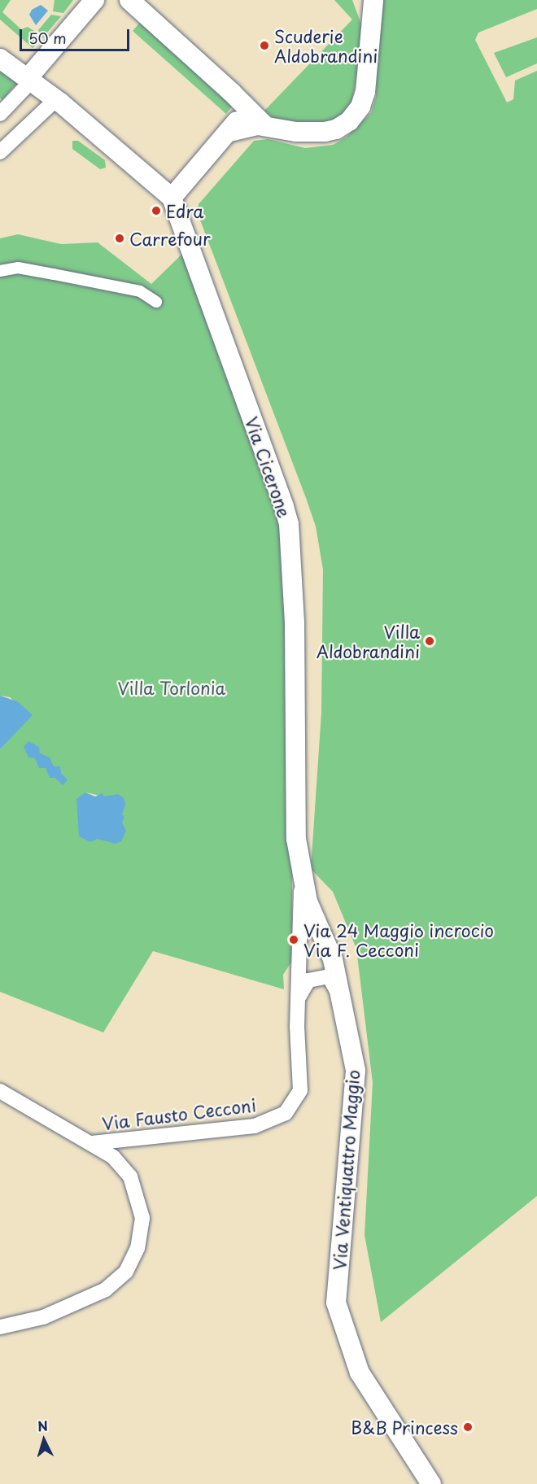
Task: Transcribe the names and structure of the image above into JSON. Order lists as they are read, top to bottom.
{
  "streets": {
    "main road": ["Via Cicerone", "Via Ventiquattro Maggio"],
    "street": ["Via Fausto Cecconi"]
  },
  "crossings": [
    ["Via Cicerone", "Via Ventiquattro Maggio"],
    ["Via Fausto Cecconi", "Via Ventiquattro Maggio"]
  ],
  "parks": ["Villa Torlonia"],
  "places": [
    "Scuderie Aldobrandini",
    "Edra",
    "Carrefour",
    "Villa Aldobrandini",
    "Via 24 Maggio incrocio Via F. Cecconi",
    "B&B Princess"
  ],
  "scale_bar": "50 m",
  "north": "top"
}
